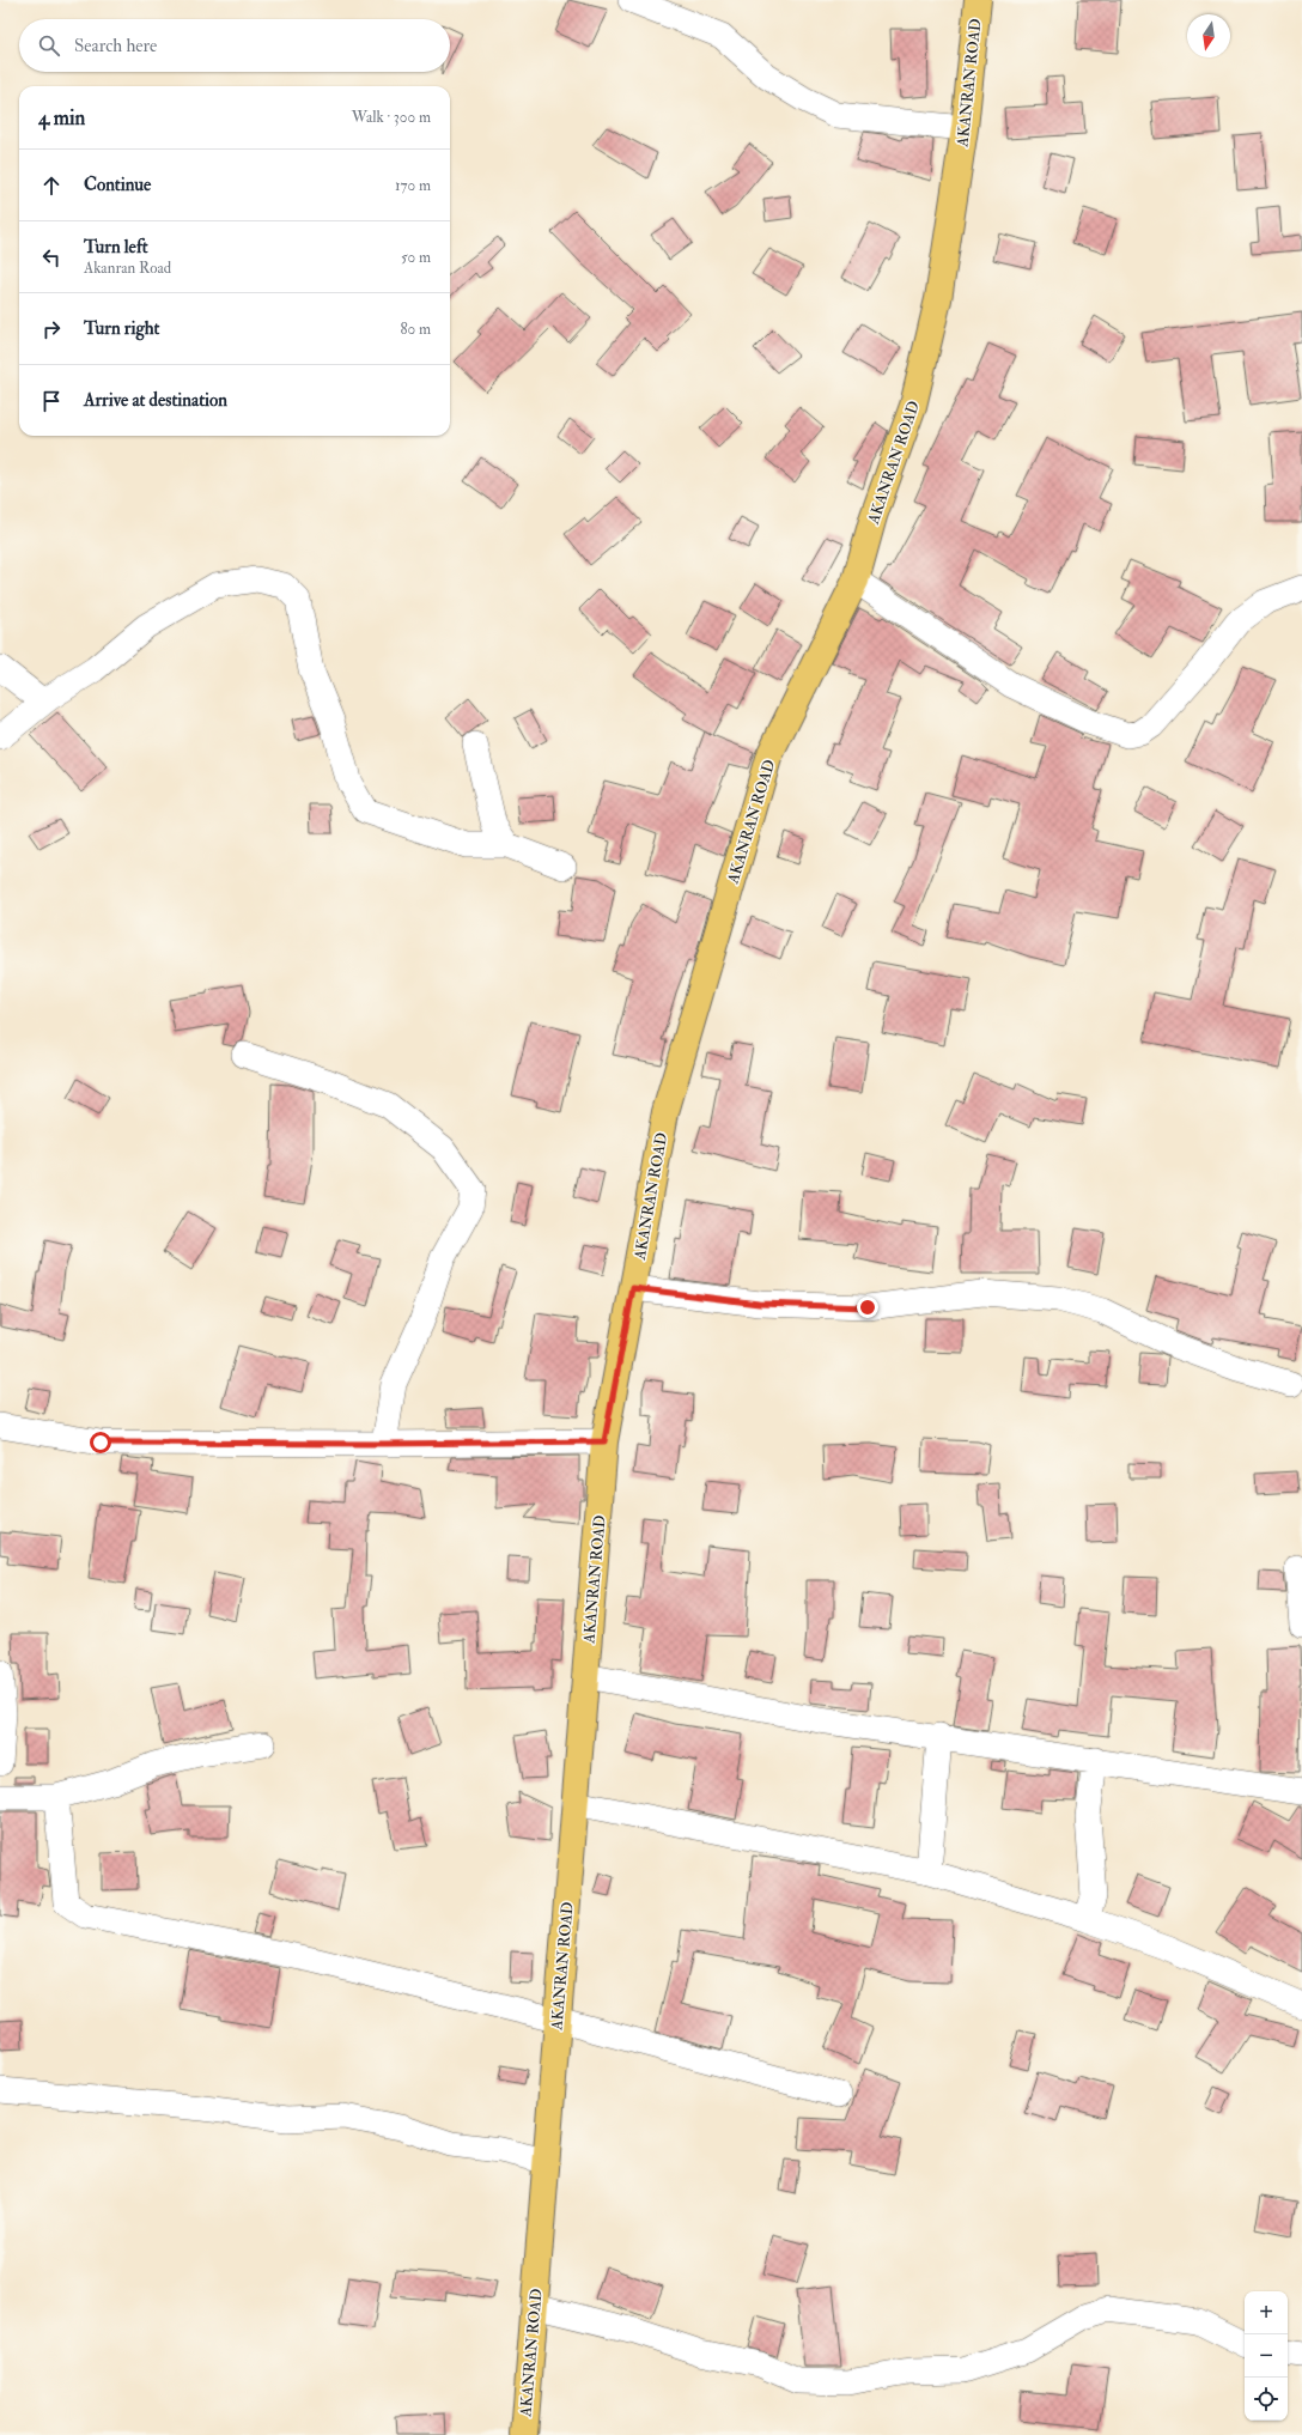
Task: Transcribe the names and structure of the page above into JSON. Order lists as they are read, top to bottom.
{
  "streets": {
    "main road": ["AKANRAN ROAD"]
  },
  "north": "bottom",
  "page": {
    "search": "Search here",
    "heading": ["4 min", "Walk · 300 m"],
    "list": [
      ["Continue", "170 m"],
      ["Turn left", "Akanran Road", "50 m"],
      ["Turn right", "80 m"],
      "Arrive at destination"
    ],
    "map_buttons": ["+", "−"]
  }
}
